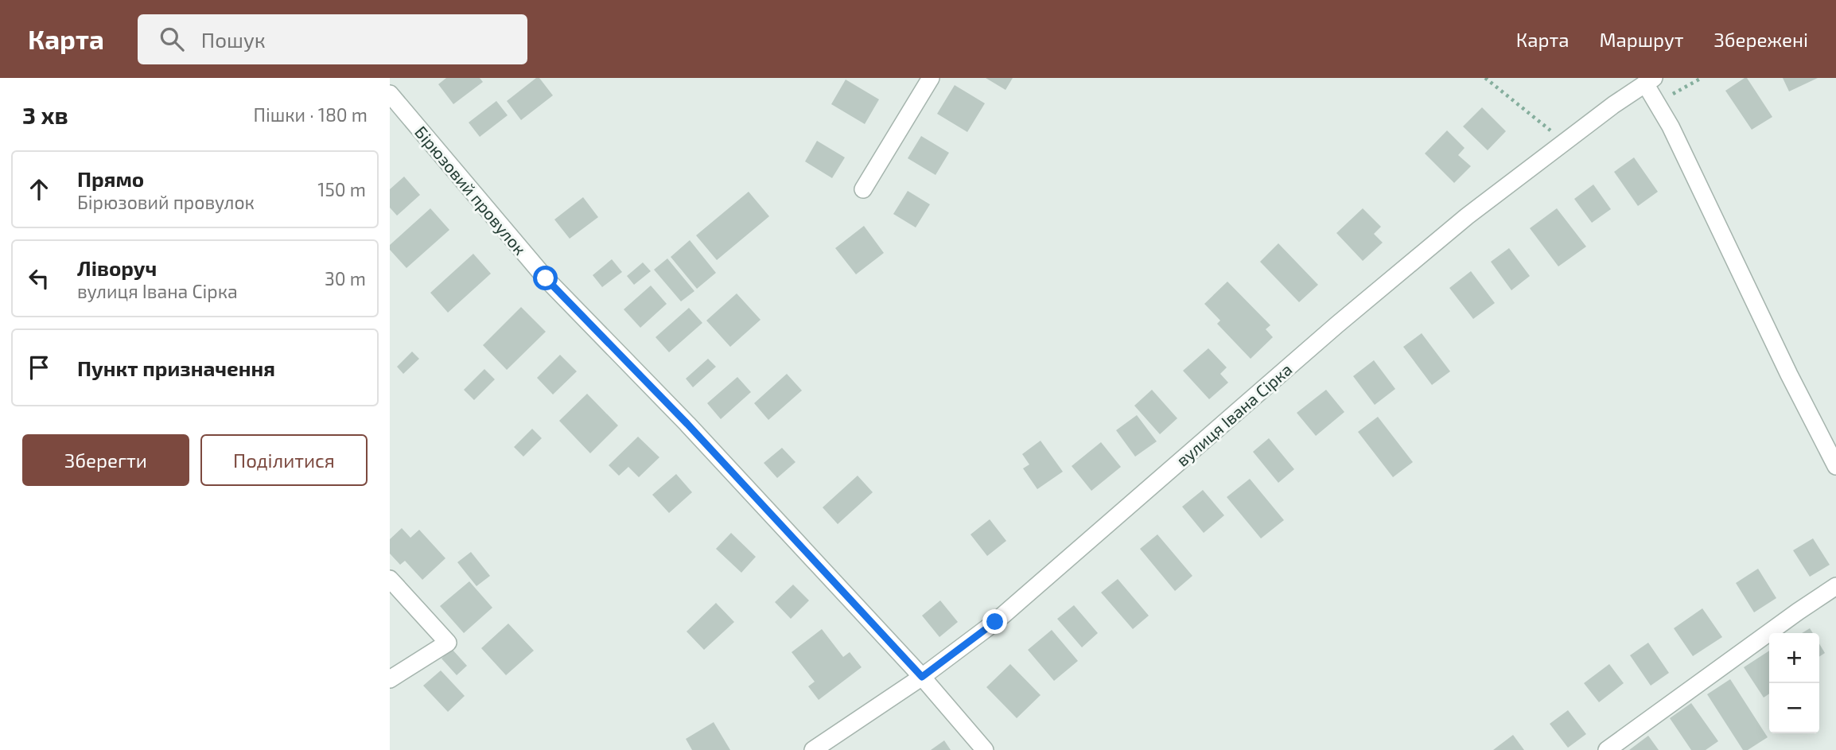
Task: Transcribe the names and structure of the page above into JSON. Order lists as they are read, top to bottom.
{
  "streets": {
    "street": ["Бірюзовий провулок", "вулиця Івана Сірка"]
  },
  "crossings": [
    ["Бірюзовий провулок", "вулиця Івана Сірка"]
  ],
  "page": {
    "header": "Карта",
    "search": "Пошук",
    "nav": ["Карта", "Маршрут", "Збережені"],
    "heading": ["3 хв", "Пішки · 180 m"],
    "list": [
      ["Прямо", "Бірюзовий провулок", "150 m"],
      ["Ліворуч", "вулиця Івана Сірка", "30 m"],
      "Пункт призначення"
    ],
    "buttons": ["Зберегти", "Поділитися"],
    "map_buttons": ["+", "−"]
  }
}
